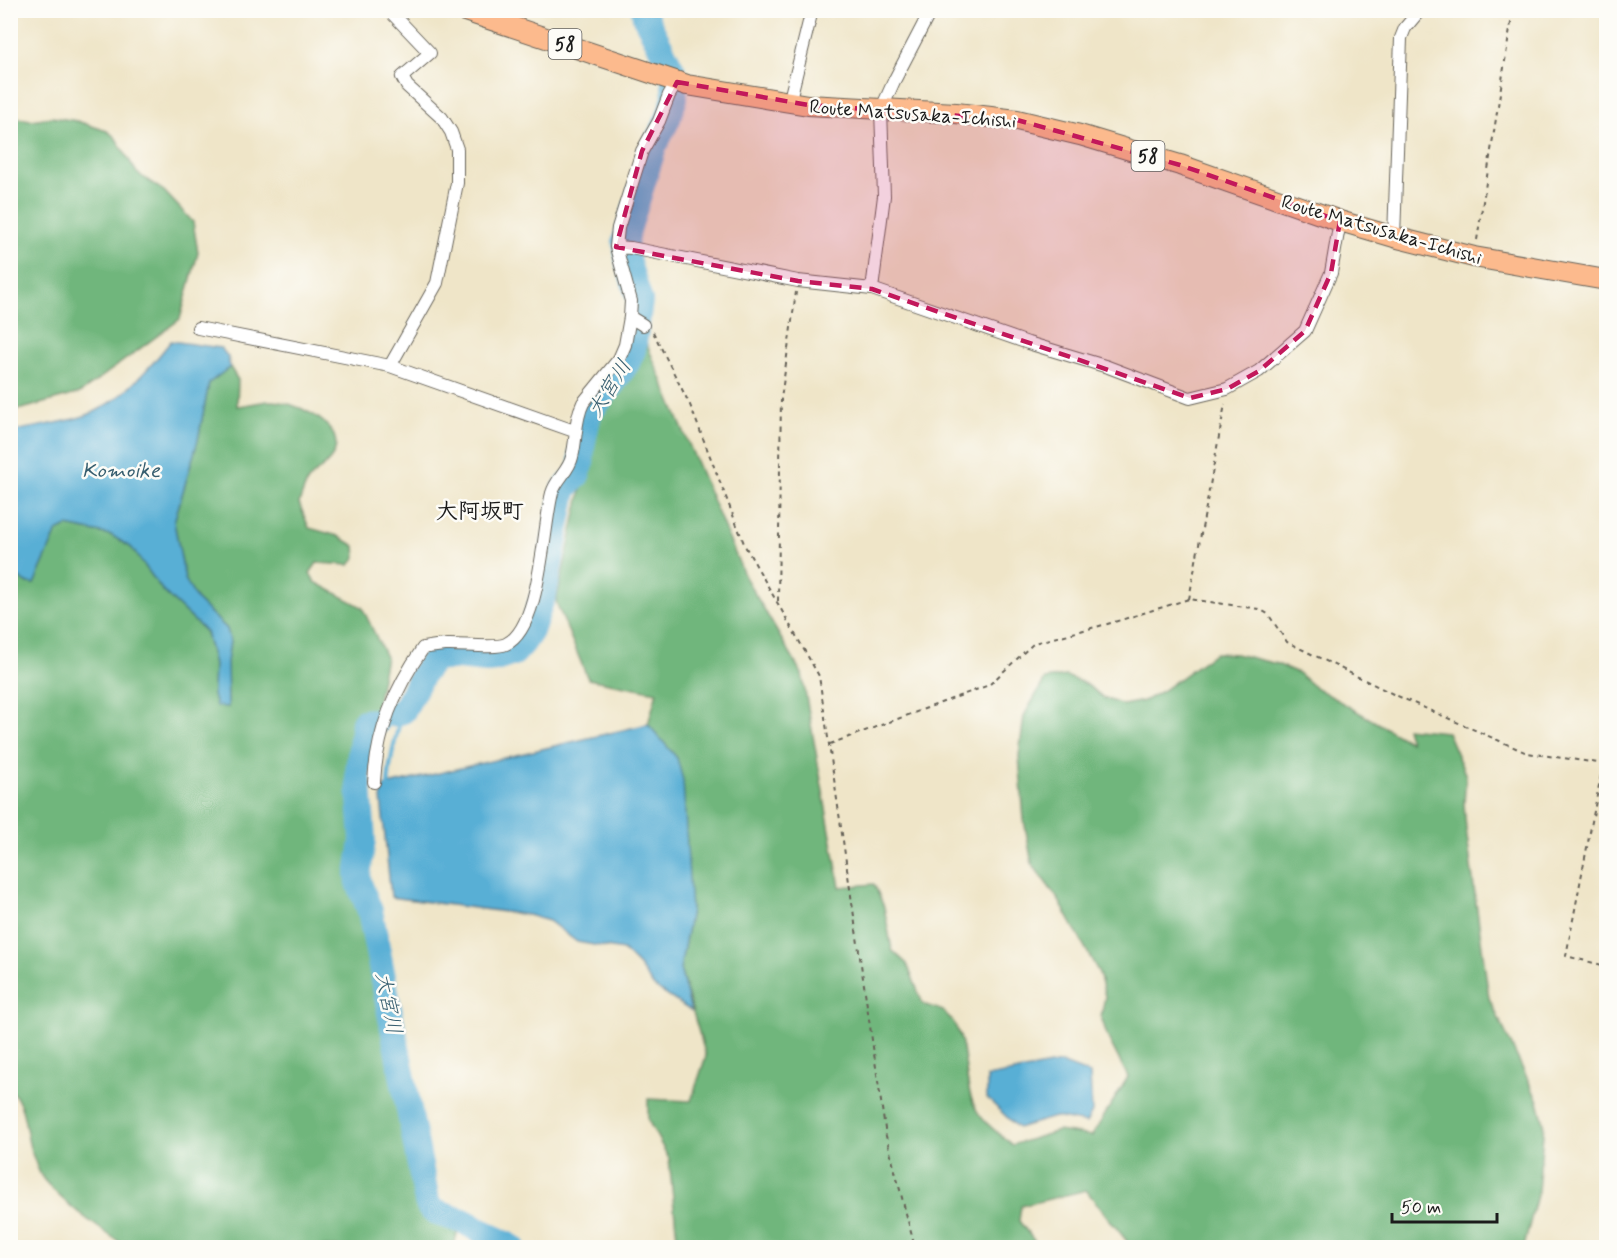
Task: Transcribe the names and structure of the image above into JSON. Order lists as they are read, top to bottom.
{
  "streets": {
    "main road": ["58", "Route Matsusaka-Ichishi"]
  },
  "districts": ["大阿坂町"],
  "water": ["大宮川", "Komoike"],
  "scale_bar": "50 m"
}
